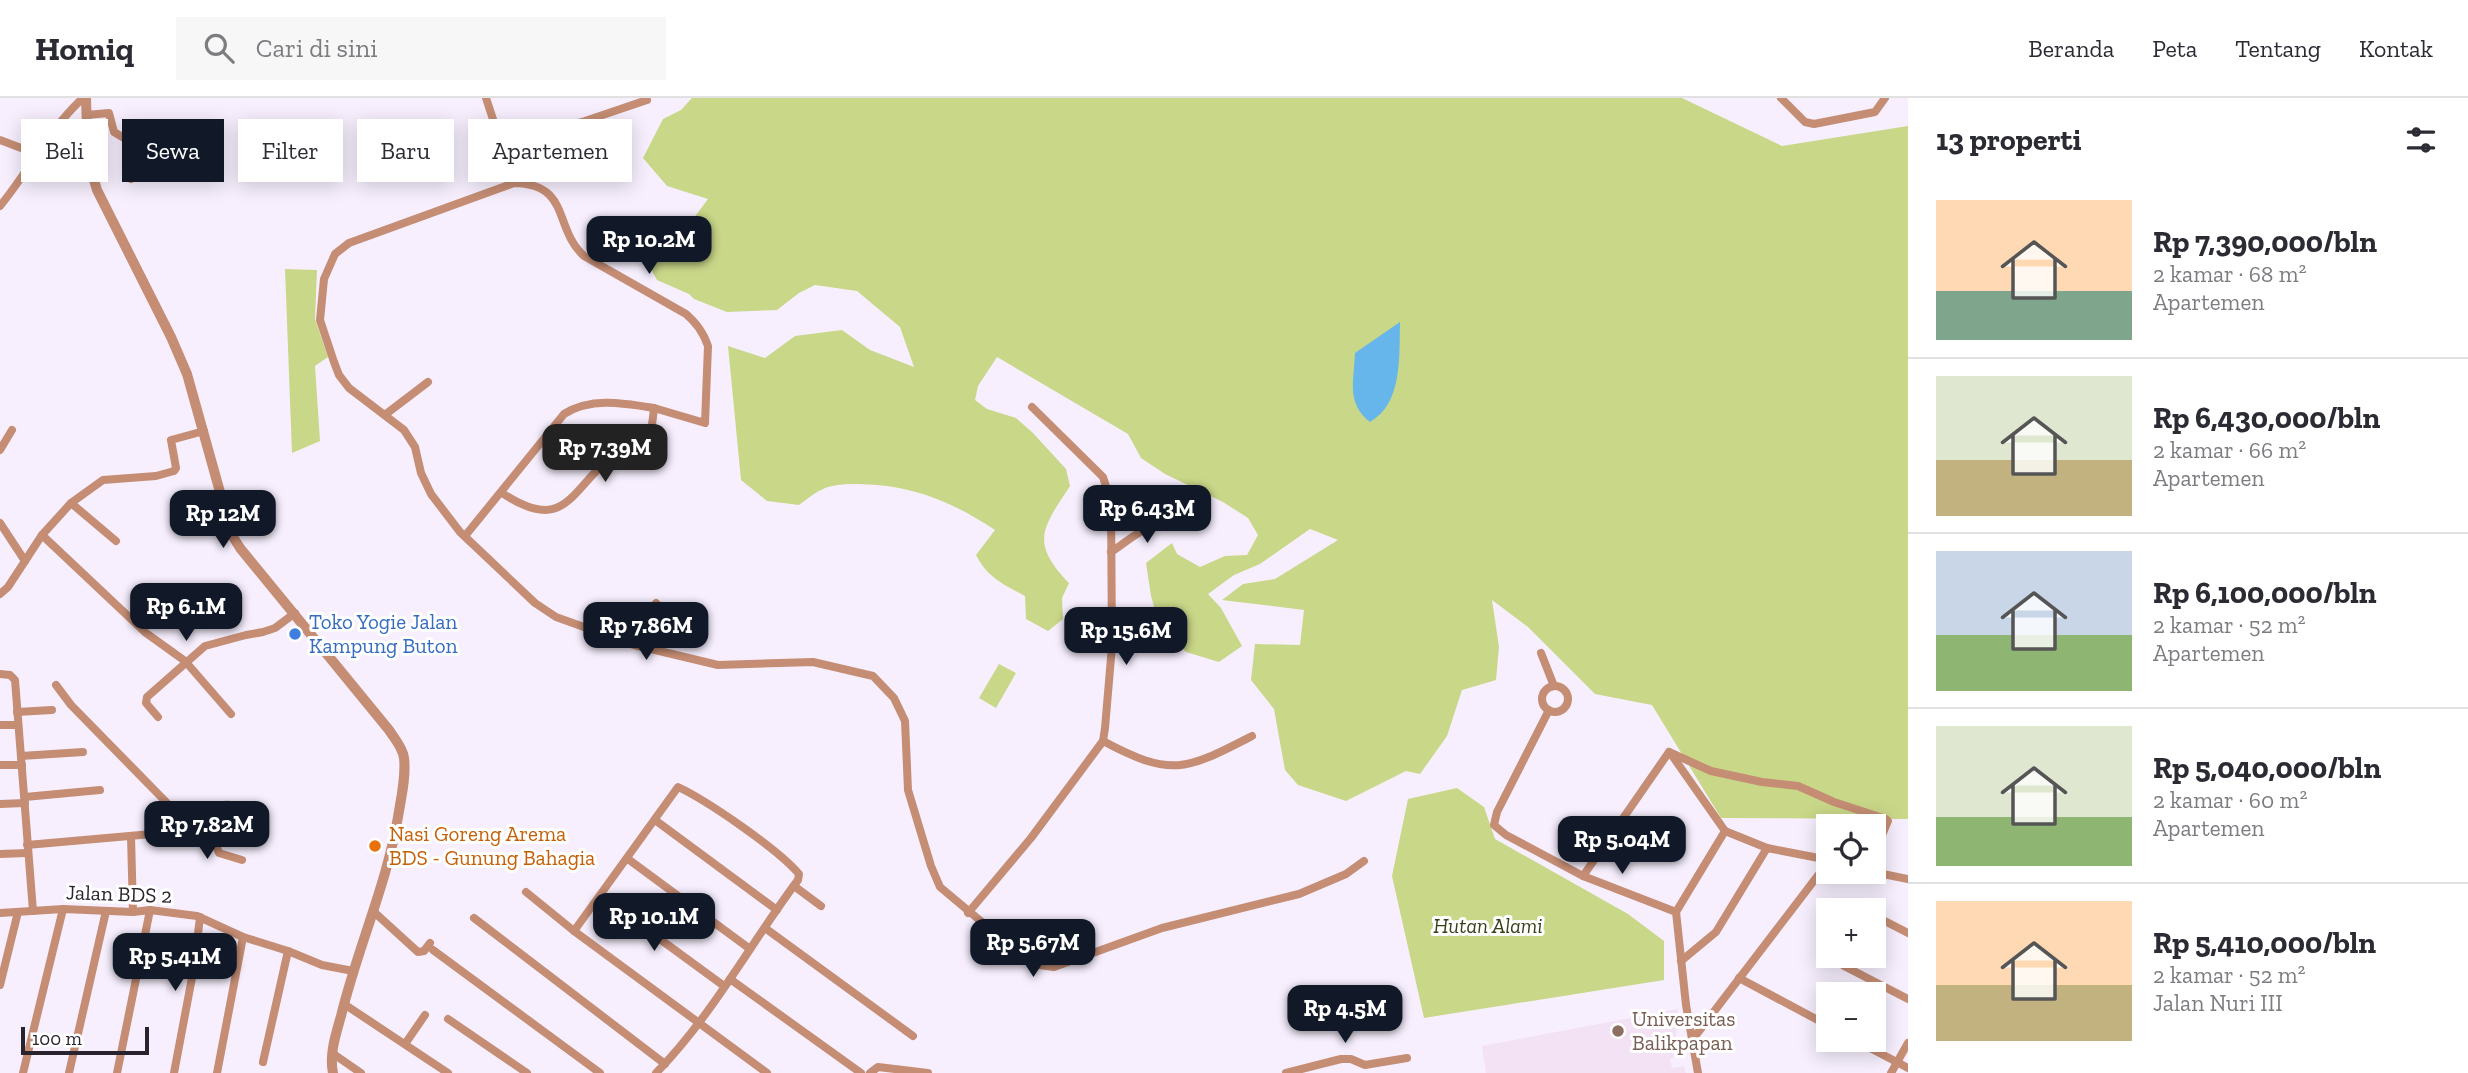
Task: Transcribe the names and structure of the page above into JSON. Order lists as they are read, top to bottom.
{
  "streets": {
    "street": ["Jalan BDS 2"]
  },
  "parks": ["Hutan Alami"],
  "places": ["Toko Yogie Jalan Kampung Buton", "Nasi Goreng Arema BDS - Gunung Bahagia", "Universitas Balikpapan"],
  "scale_bar": "100 m",
  "page": {
    "header": "Homiq",
    "search": "Cari di sini",
    "nav": [
      "Beranda",
      "Peta",
      "Tentang",
      "Kontak"
    ],
    "heading": "13 properti",
    "chip": [
      "Beli",
      "Sewa",
      "Filter",
      "Baru",
      "Apartemen"
    ],
    "list": [
      {
        "name": "Rp 7,390,000/bln",
        "note": "2 kamar · 68 m² · Apartemen"
      },
      {
        "name": "Rp 6,430,000/bln",
        "note": "2 kamar · 66 m² · Apartemen"
      },
      {
        "name": "Rp 6,100,000/bln",
        "note": "2 kamar · 52 m² · Apartemen"
      },
      {
        "name": "Rp 5,040,000/bln",
        "note": "2 kamar · 60 m² · Apartemen"
      },
      {
        "name": "Rp 5,410,000/bln",
        "note": "2 kamar · 52 m² · Jalan Nuri III"
      }
    ],
    "price": [
      "Rp 10.2M",
      "Rp 7.39M",
      "Rp 6.43M",
      "Rp 12M",
      "Rp 6.1M",
      "Rp 7.86M",
      "Rp 15.6M",
      "Rp 7.82M",
      "Rp 5.04M",
      "Rp 10.1M",
      "Rp 5.67M",
      "Rp 5.41M",
      "Rp 4.5M"
    ],
    "map_buttons": ["+", "−"],
    "scale": "100 m"
  }
}
